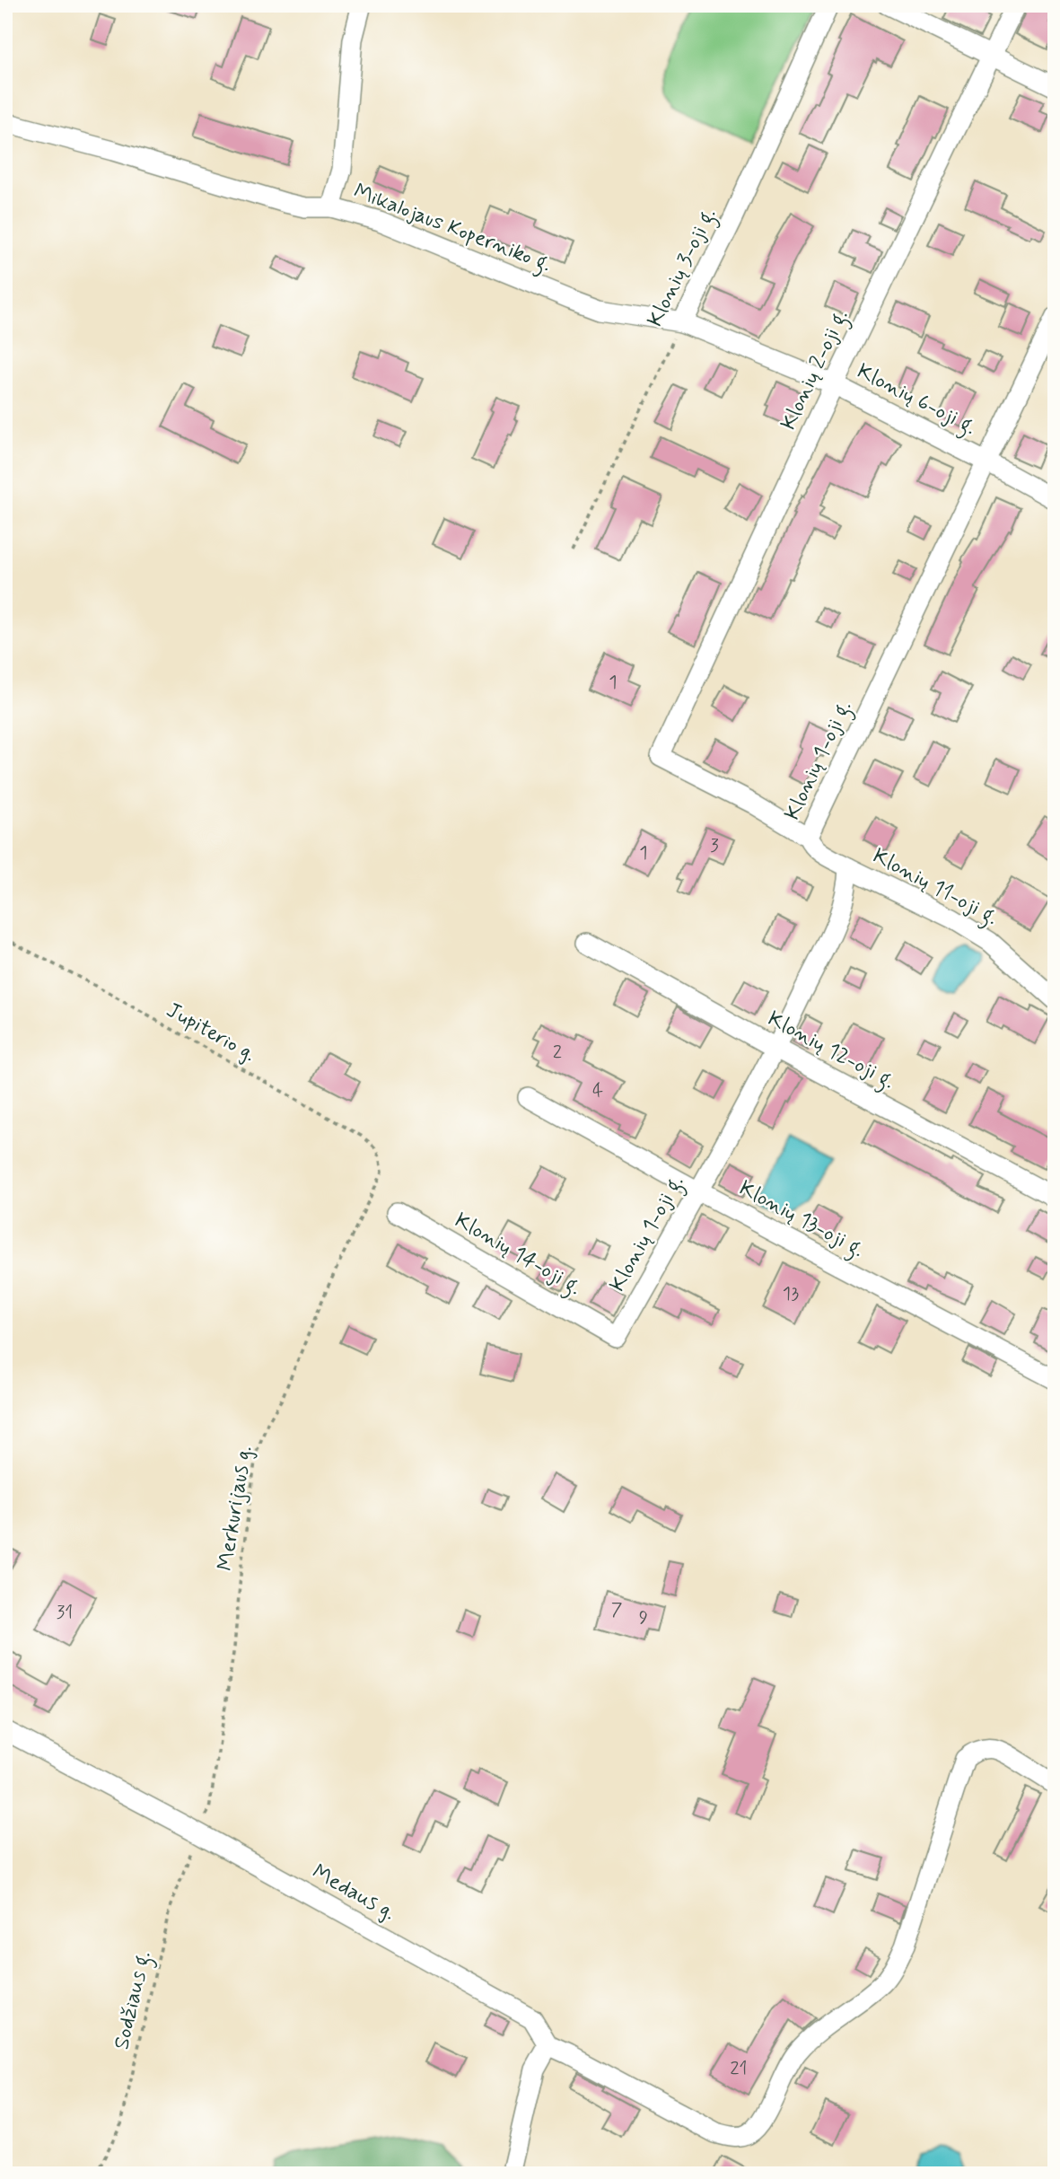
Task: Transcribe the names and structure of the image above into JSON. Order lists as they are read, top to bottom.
{
  "streets": {
    "street": [
      "Mikalojaus Koperniko g.",
      "Klonių 3-oji g.",
      "Klonių 2-oji g.",
      "Klonių 6-oji g.",
      "Klonių 1-oji g.",
      "Klonių 11-oji g.",
      "Klonių 12-oji g.",
      "Klonių 13-oji g.",
      "Klonių 14-oji g.",
      "Medaus g."
    ],
    "path": ["Jupiterio g.", "Merkurijaus g.", "Sodžiaus g."]
  },
  "crossings": [
    ["Mikalojaus Koperniko g.", "Klonių 3-oji g."],
    ["Mikalojaus Koperniko g.", "Klonių 6-oji g."],
    ["Klonių 3-oji g.", "Klonių 6-oji g."],
    ["Klonių 2-oji g.", "Klonių 6-oji g."],
    ["Klonių 2-oji g.", "Klonių 1-oji g."],
    ["Klonių 6-oji g.", "Klonių 1-oji g."],
    ["Klonių 1-oji g.", "Klonių 11-oji g."],
    ["Klonių 1-oji g.", "Klonių 12-oji g."],
    ["Klonių 1-oji g.", "Klonių 13-oji g."],
    ["Klonių 1-oji g.", "Klonių 14-oji g."],
    ["Jupiterio g.", "Merkurijaus g."],
    ["Merkurijaus g.", "Medaus g."],
    ["Merkurijaus g.", "Sodžiaus g."],
    ["Medaus g.", "Sodžiaus g."]
  ],
  "house_numbers": [
    "1",
    "3",
    "1",
    "2",
    "4",
    "13",
    "7",
    "31",
    "9",
    "21"
  ]
}
